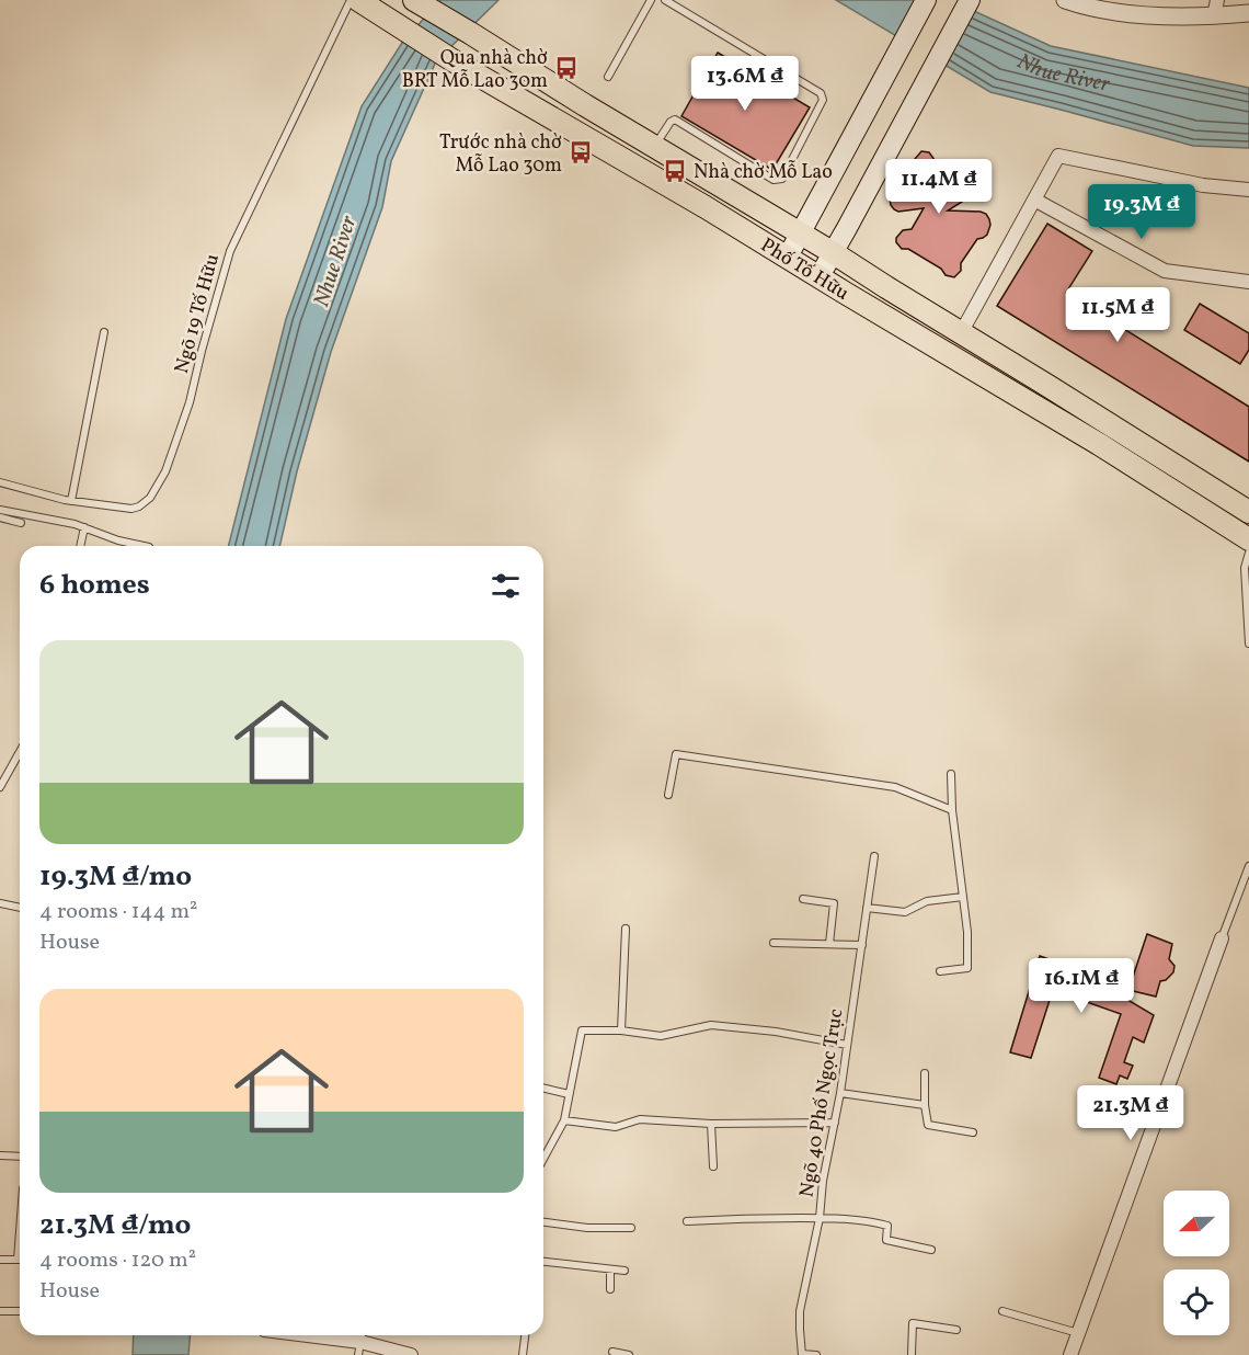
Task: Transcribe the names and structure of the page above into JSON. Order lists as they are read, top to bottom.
{
  "streets": {
    "main road": ["Phố Tố Hữu"],
    "lane": ["Ngõ 19 Tố Hữu", "Ngõ 40 Phố Ngọc Trục"]
  },
  "water": ["Nhue River"],
  "places": {
    "bus stop": ["Qua nhà chờ BRT Mỗ Lao 30m", "Trước nhà chờ Mỗ Lao 30m", "Nhà chờ Mỗ Lao"]
  },
  "north": "left",
  "page": {
    "price": [
      "13.6M ₫",
      "11.4M ₫",
      "19.3M ₫",
      "11.5M ₫",
      "16.1M ₫",
      "21.3M ₫"
    ],
    "heading": "6 homes",
    "list": [
      {
        "name": "19.3M ₫/mo",
        "note": "4 rooms · 144 m² · House"
      },
      {
        "name": "21.3M ₫/mo",
        "note": "4 rooms · 120 m² · House"
      }
    ]
  }
}
